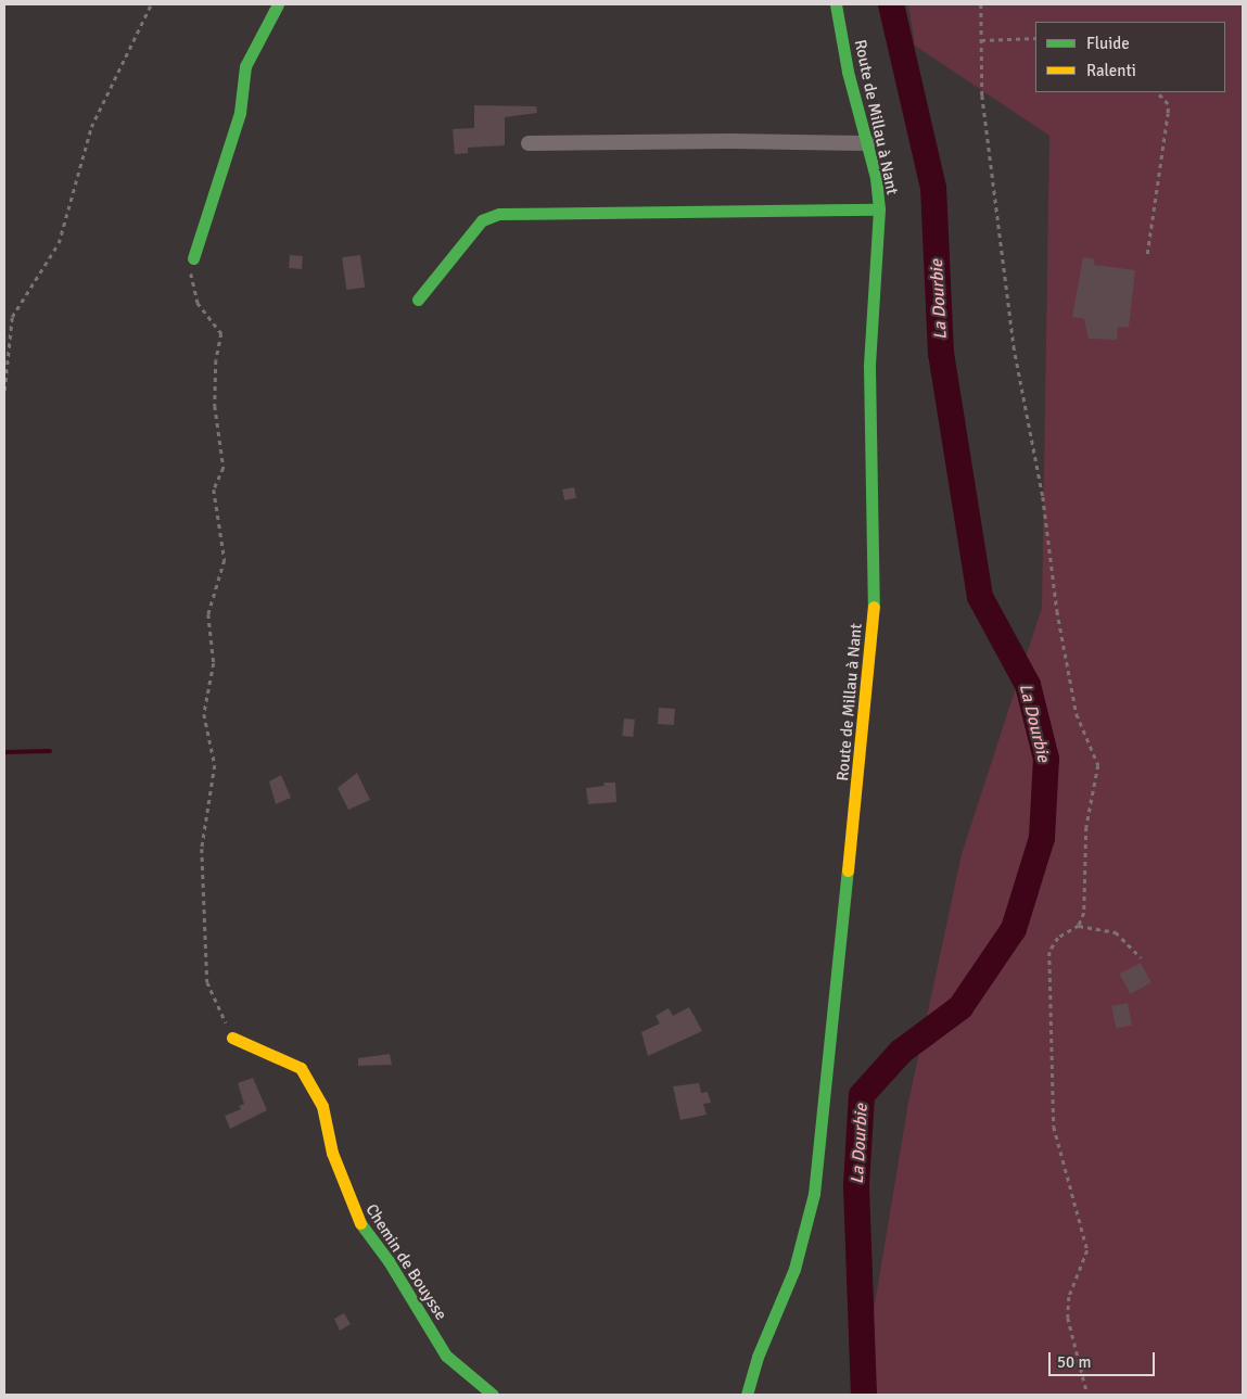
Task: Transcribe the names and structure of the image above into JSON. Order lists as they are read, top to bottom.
{
  "streets": {
    "main road": ["Route de Millau à Nant", "Chemin de Bouysse"]
  },
  "water": ["La Dourbie"],
  "legend": ["Fluide", "Ralenti"],
  "scale_bar": "50 m"
}
